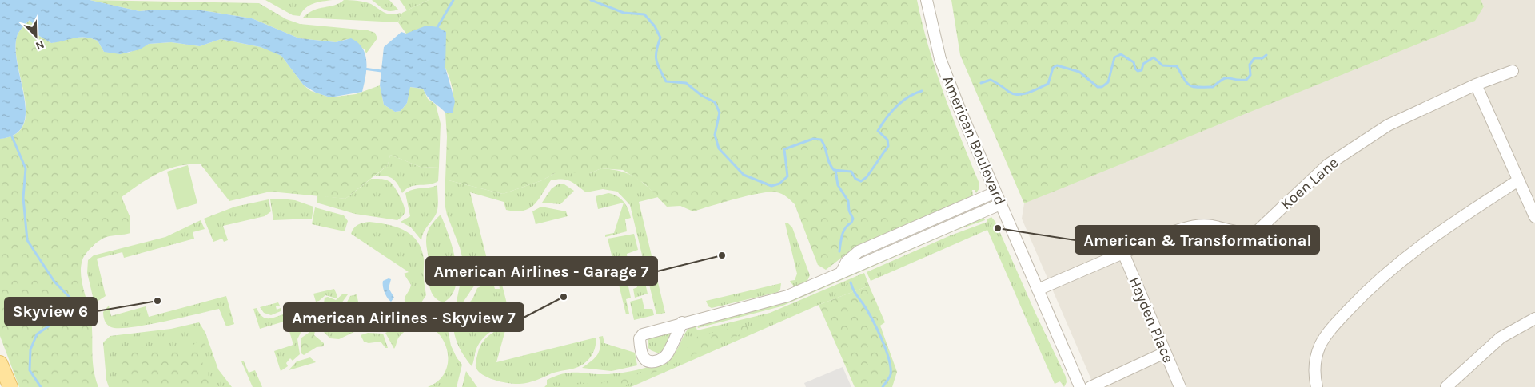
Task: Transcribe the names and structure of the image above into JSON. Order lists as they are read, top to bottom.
{
  "streets": {
    "street": ["American Boulevard", "Koen Lane", "Hayden Place"]
  },
  "crossings": [
    ["American Boulevard", "Koen Lane"],
    ["Koen Lane", "Hayden Place"]
  ],
  "places": [
    "American & Transformational",
    "American Airlines - Garage 7",
    "American Airlines - Skyview 7",
    "Skyview 6"
  ],
  "north": "bottom right"
}
